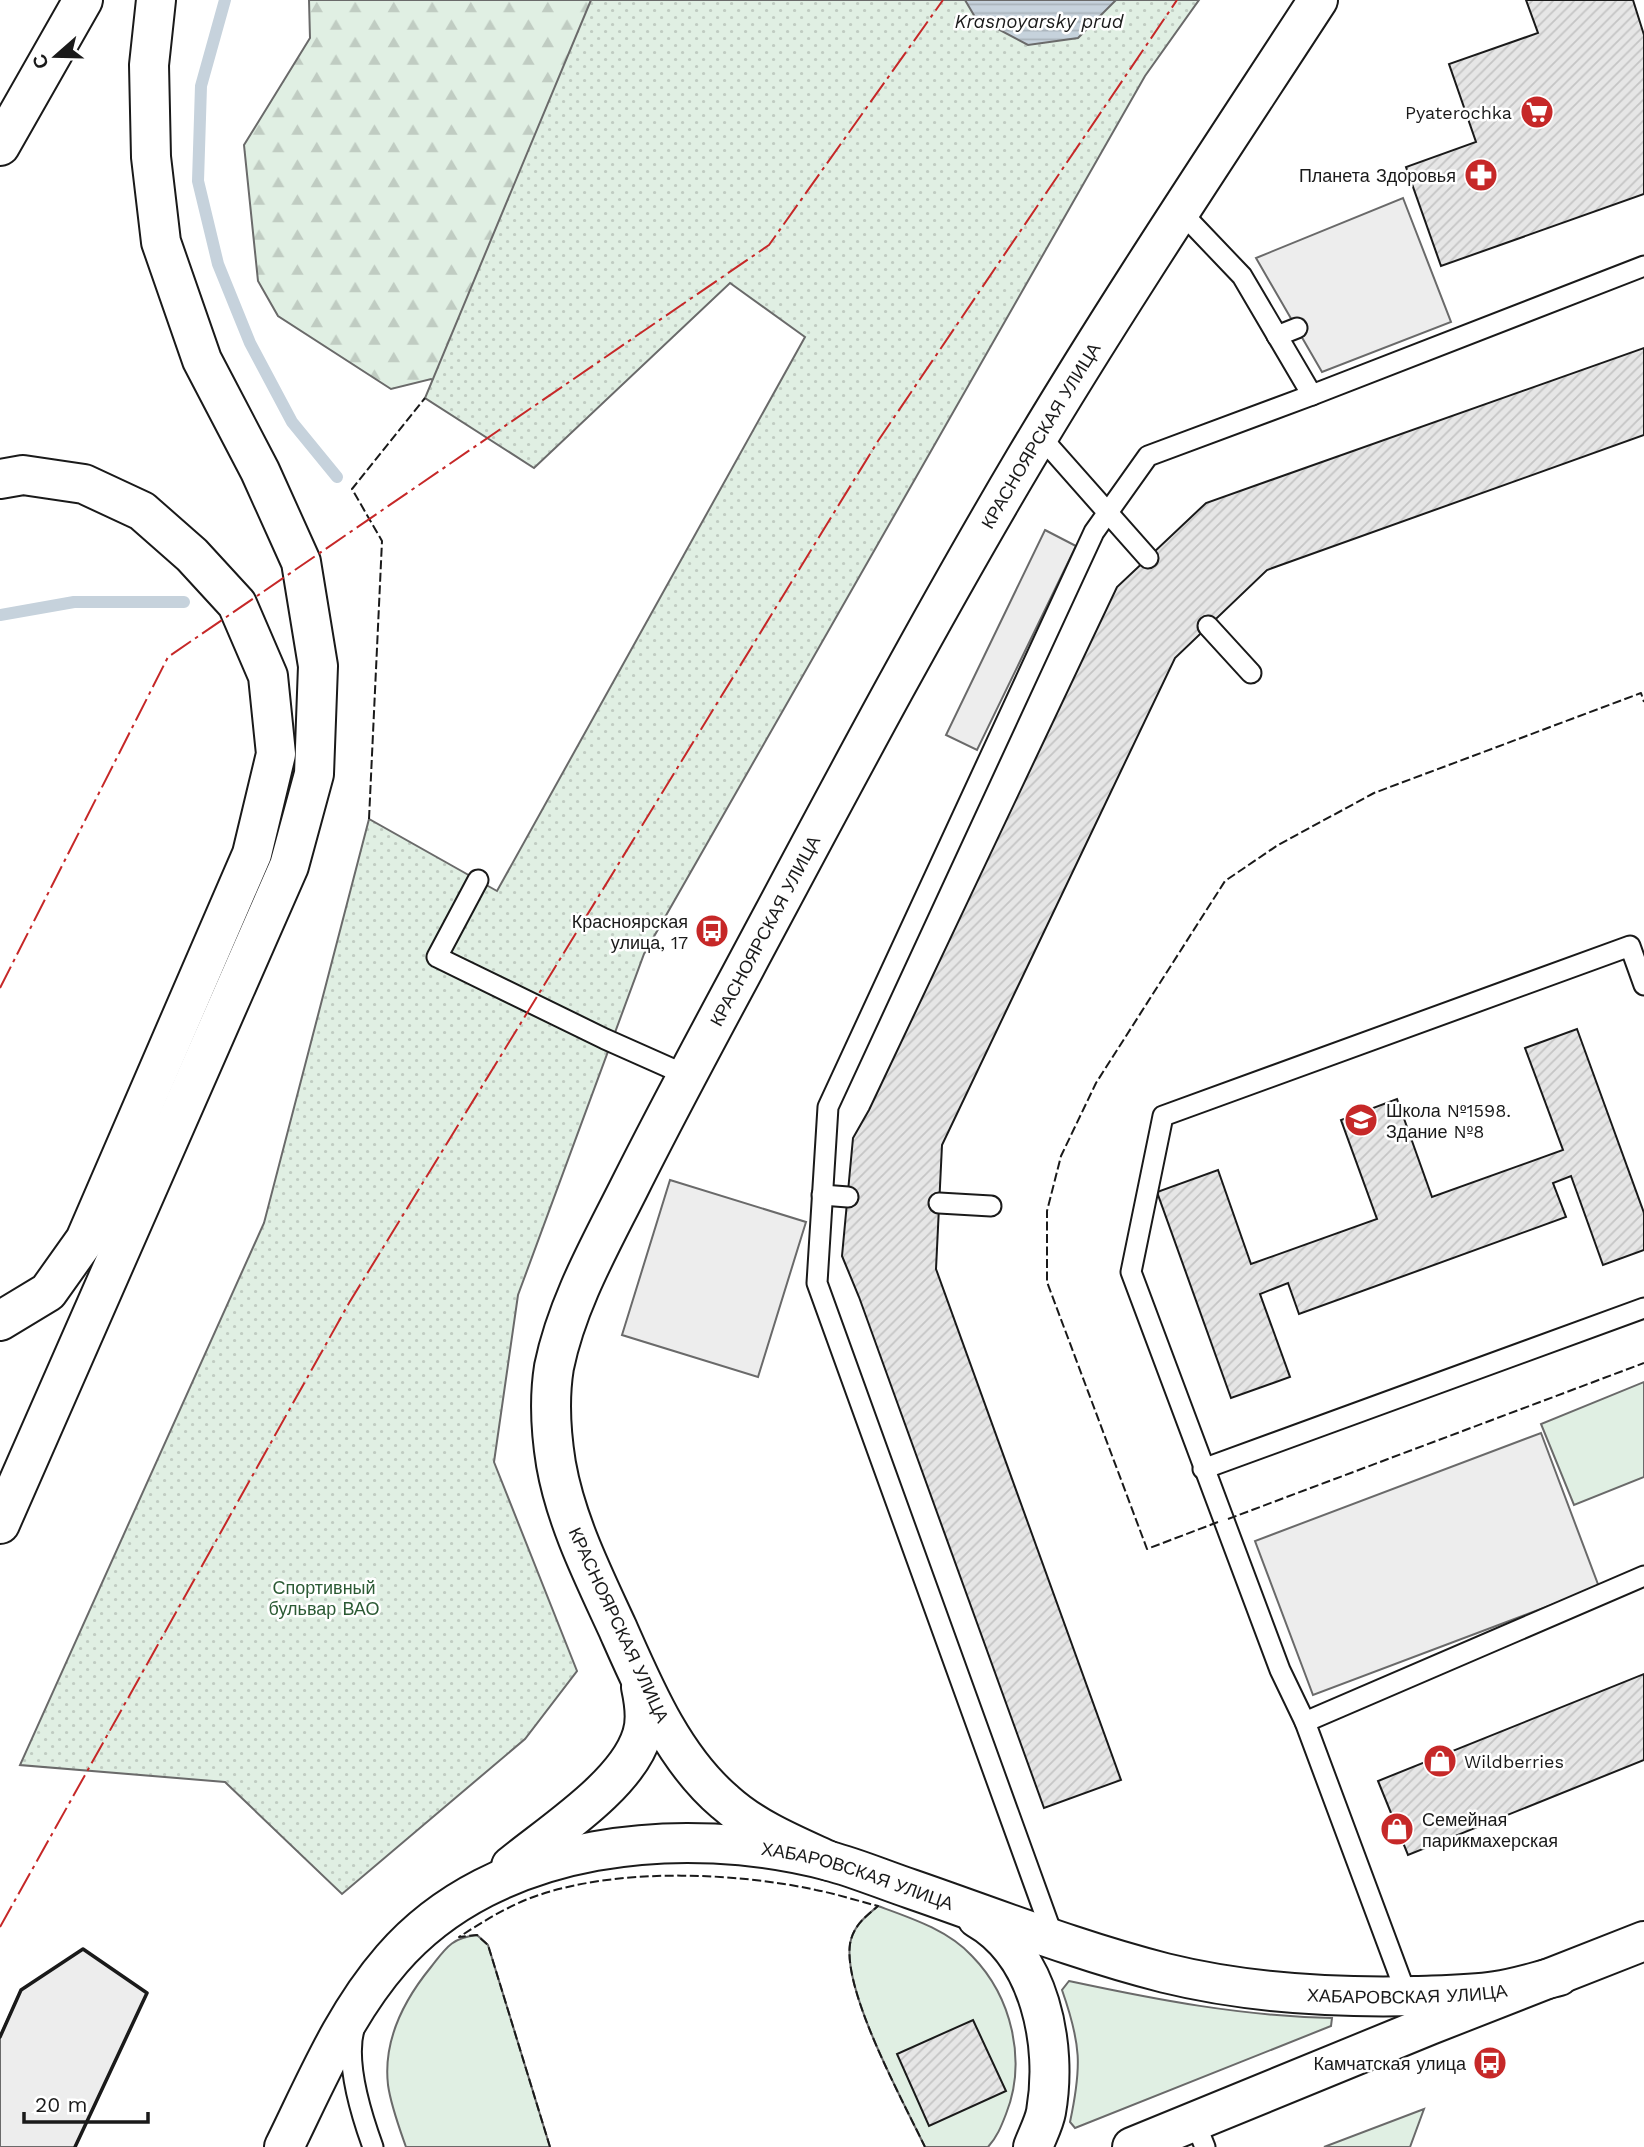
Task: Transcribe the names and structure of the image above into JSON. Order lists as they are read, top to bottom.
{
  "streets": {
    "main road": ["КРАСНОЯРСКАЯ УЛИЦА", "ХАБАРОВСКАЯ УЛИЦА"]
  },
  "crossings": [
    ["КРАСНОЯРСКАЯ УЛИЦА", "ХАБАРОВСКАЯ УЛИЦА"]
  ],
  "water": ["Krasnoyarsky prud"],
  "parks": ["Спортивный бульвар ВАО"],
  "places": {
    "supermarket": ["Pyaterochka"],
    "pharmacy": ["Планета Здоровья"],
    "bus stop": ["Красноярская улица, 17", "Камчатская улица"],
    "school or university": ["Школа №1598. Здание №8"],
    "shop": ["Wildberries", "Семейная парикмахерская"]
  },
  "scale_bar": "20 m",
  "north": "left"
}
